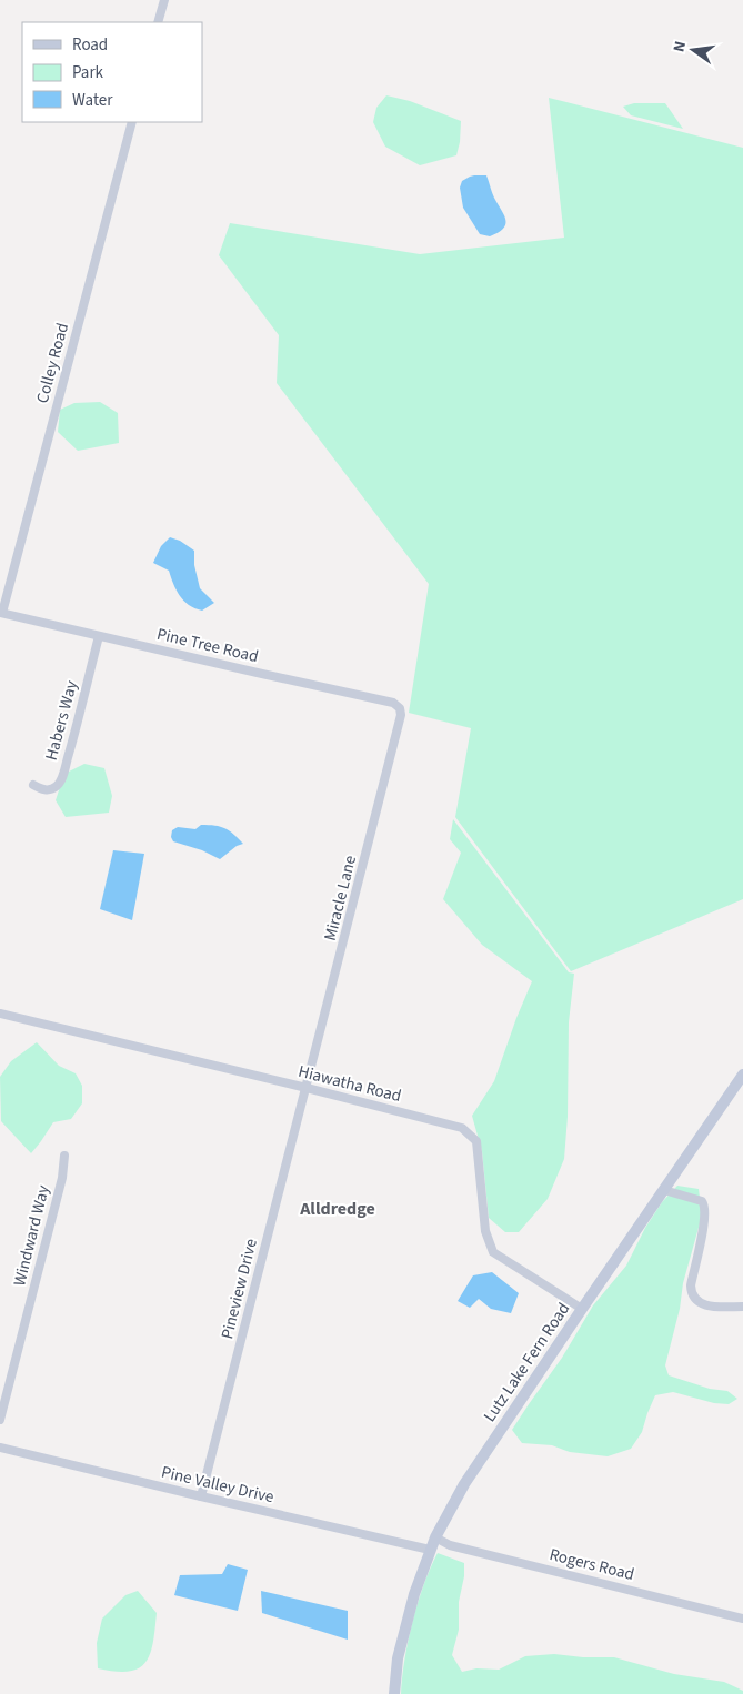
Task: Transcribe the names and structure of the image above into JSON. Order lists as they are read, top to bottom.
{
  "streets": {
    "main road": ["Lutz Lake Fern Road"],
    "street": [
      "Colley Road",
      "Pine Tree Road",
      "Habers Way",
      "Miracle Lane",
      "Hiawatha Road",
      "Windward Way",
      "Pineview Drive",
      "Pine Valley Drive",
      "Rogers Road"
    ]
  },
  "crossings": [
    ["Colley Road", "Pine Tree Road"],
    ["Pine Tree Road", "Habers Way"],
    ["Pine Tree Road", "Miracle Lane"],
    ["Miracle Lane", "Hiawatha Road"],
    ["Miracle Lane", "Pineview Drive"],
    ["Hiawatha Road", "Pineview Drive"],
    ["Hiawatha Road", "Lutz Lake Fern Road"],
    ["Pineview Drive", "Pine Valley Drive"],
    ["Lutz Lake Fern Road", "Pine Valley Drive"],
    ["Lutz Lake Fern Road", "Rogers Road"]
  ],
  "districts": ["Alldredge"],
  "legend": ["Road", "Park", "Water"],
  "north": "left"
}
